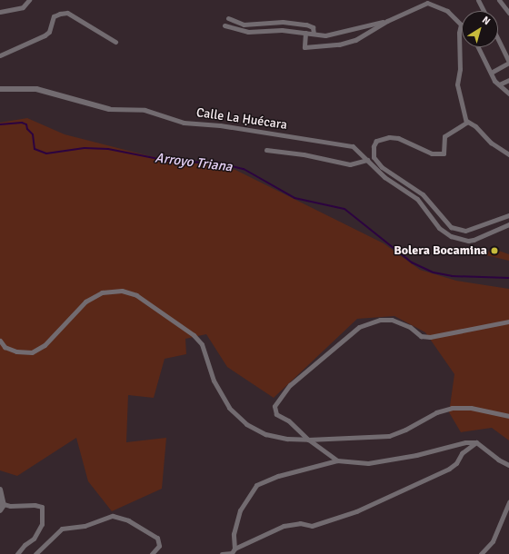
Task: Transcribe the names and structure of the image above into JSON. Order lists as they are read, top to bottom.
{
  "streets": {
    "street": ["Calle La Ḥuécara"]
  },
  "water": ["Arroyo Triana"],
  "places": ["Bolera Bocamina"],
  "north": "top right"
}
